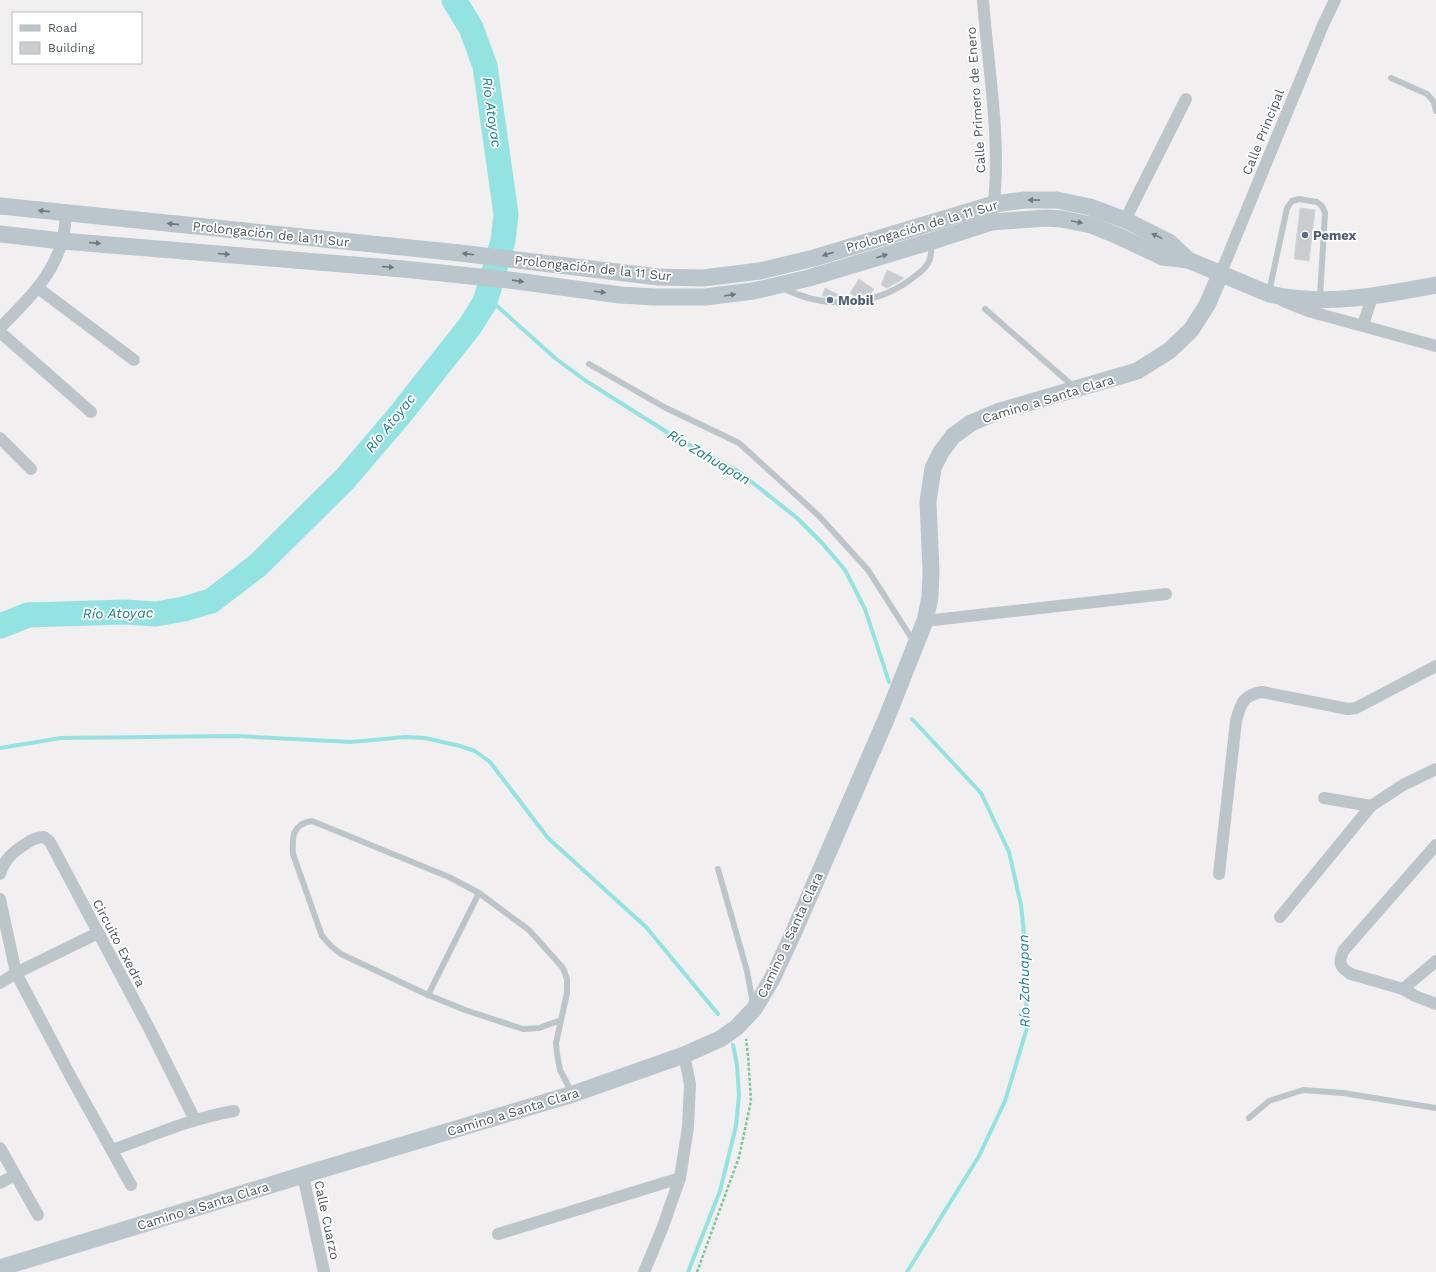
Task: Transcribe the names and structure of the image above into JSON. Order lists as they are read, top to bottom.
{
  "streets": {
    "main road": ["Prolongación de la 11 Sur", "Camino a Santa Clara"],
    "street": [
      "Calle Primero de Enero",
      "Calle Principal",
      "Circuito Exedra",
      "Calle Cuarzo"
    ]
  },
  "crossings": [
    ["Calle Primero de Enero", "Prolongación de la 11 Sur"],
    ["Calle Principal", "Prolongación de la 11 Sur"],
    ["Calle Principal", "Camino a Santa Clara"],
    ["Prolongación de la 11 Sur", "Camino a Santa Clara"],
    ["Camino a Santa Clara", "Calle Cuarzo"]
  ],
  "water": ["Río Atoyac", "Río Zahuapan"],
  "places": ["Pemex", "Mobil"],
  "legend": ["Road", "Building"]
}
